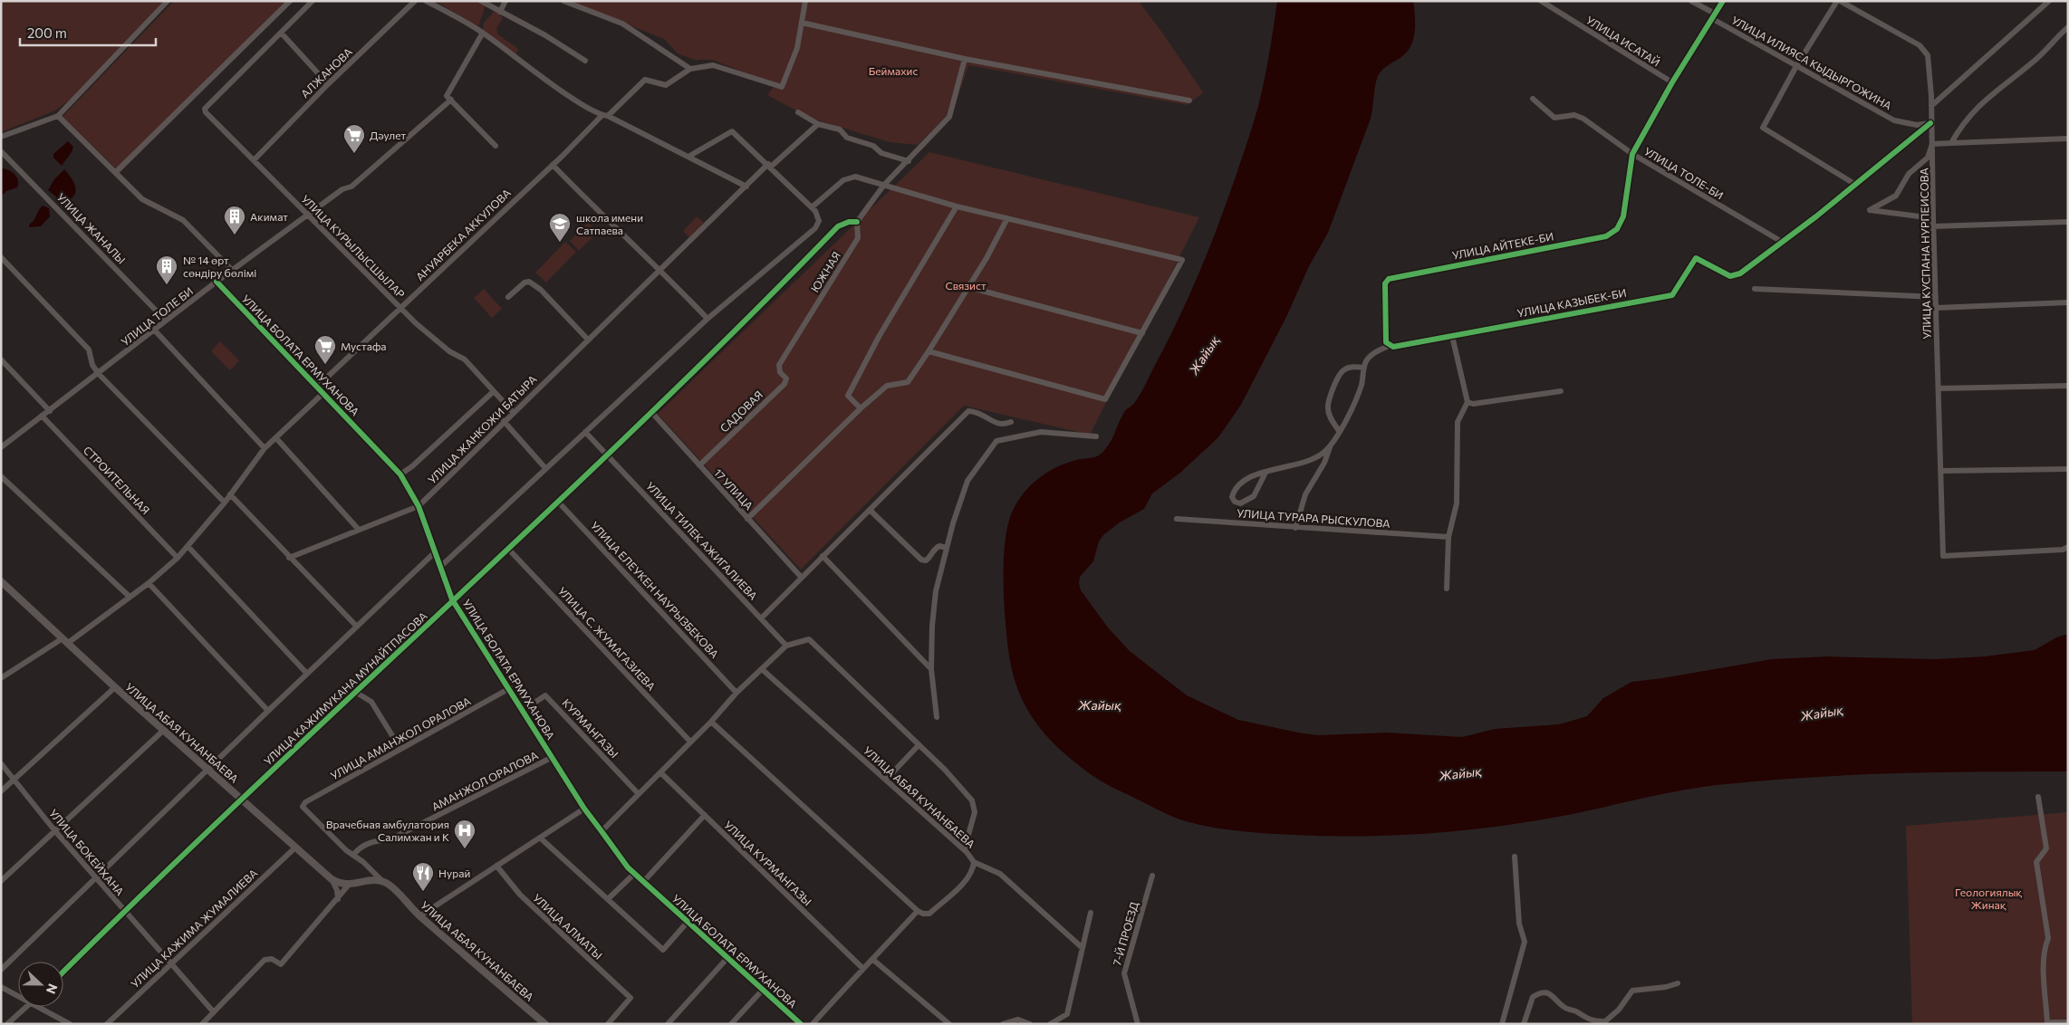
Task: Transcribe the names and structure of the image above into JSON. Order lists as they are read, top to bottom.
{
  "streets": {
    "street": [
      "УЛИЦА ИСАТАЙ",
      "УЛИЦА ИЛИЯСА КЫДЫРГОЖИНА",
      "АЛЖАНОВА",
      "УЛИЦА ТОЛЕ-БИ",
      "УЛИЦА ЖАНАЛЫ",
      "АНУАРБЕКА АККУЛОВА",
      "УЛИЦА АЙТЕКЕ-БИ",
      "УЛИЦА КУРЫЛЫСШЫЛАР",
      "УЛИЦА КУСПАНА НУРПЕИСОВА",
      "ЮЖНАЯ",
      "УЛИЦА КАЗЫБЕК-БИ",
      "УЛИЦА ТОЛЕ БИ",
      "УЛИЦА БОЛАТА ЕРМУХАНОВА",
      "САДОВАЯ",
      "УЛИЦА ЖАНКОЖИ БАТЫРА",
      "СТРОИТЕЛЬНАЯ",
      "17 УЛИЦА",
      "УЛИЦА ТУРАРА РЫСКУЛОВА",
      "УЛИЦА ТИЛЕК АЖИГАЛИЕВА",
      "УЛИЦА ЕЛЕУКЕН НАУРЫЗБЕКОВА",
      "УЛИЦА С. ЖУМАГАЗИЕВА",
      "УЛИЦА КАЖИМУКАНА МУНАЙТПАСОВА",
      "КУРМАНГАЗЫ",
      "УЛИЦА АБАЯ КУНАНБАЕВА",
      "УЛИЦА АМАНЖОЛ ОРАЛОВА",
      "АМАНЖОЛ ОРАЛОВА",
      "УЛИЦА БОКЕЙХАНА",
      "УЛИЦА КУРМАНГАЗЫ",
      "УЛИЦА АЛМАТЫ",
      "УЛИЦА КАЖИМА ЖУМАЛИЕВА",
      "7-Й ПРОЕЗД"
    ]
  },
  "crossings": [
    ["УЛИЦА ИЛИЯСА КЫДЫРГОЖИНА", "УЛИЦА КУСПАНА НУРПЕИСОВА"],
    ["АЛЖАНОВА", "УЛИЦА КУРЫЛЫСШЫЛАР"],
    ["УЛИЦА ТОЛЕ-БИ", "УЛИЦА АЙТЕКЕ-БИ"],
    ["УЛИЦА ТОЛЕ-БИ", "УЛИЦА КАЗЫБЕК-БИ"],
    ["УЛИЦА ЖАНАЛЫ", "УЛИЦА ТОЛЕ БИ"],
    ["АНУАРБЕКА АККУЛОВА", "УЛИЦА КУРЫЛЫСШЫЛАР"],
    ["АНУАРБЕКА АККУЛОВА", "УЛИЦА БОЛАТА ЕРМУХАНОВА"],
    ["УЛИЦА АЙТЕКЕ-БИ", "УЛИЦА КАЗЫБЕК-БИ"],
    ["УЛИЦА КУРЫЛЫСШЫЛАР", "УЛИЦА ТОЛЕ БИ"],
    ["УЛИЦА КУРЫЛЫСШЫЛАР", "УЛИЦА ЖАНКОЖИ БАТЫРА"],
    ["ЮЖНАЯ", "САДОВАЯ"],
    ["ЮЖНАЯ", "УЛИЦА КАЖИМУКАНА МУНАЙТПАСОВА"],
    ["УЛИЦА ТОЛЕ БИ", "УЛИЦА БОЛАТА ЕРМУХАНОВА"],
    ["УЛИЦА ТОЛЕ БИ", "СТРОИТЕЛЬНАЯ"],
    ["УЛИЦА БОЛАТА ЕРМУХАНОВА", "УЛИЦА ЖАНКОЖИ БАТЫРА"],
    ["УЛИЦА БОЛАТА ЕРМУХАНОВА", "УЛИЦА КАЖИМУКАНА МУНАЙТПАСОВА"],
    ["УЛИЦА БОЛАТА ЕРМУХАНОВА", "КУРМАНГАЗЫ"],
    ["УЛИЦА БОЛАТА ЕРМУХАНОВА", "УЛИЦА АМАНЖОЛ ОРАЛОВА"],
    ["УЛИЦА БОЛАТА ЕРМУХАНОВА", "АМАНЖОЛ ОРАЛОВА"],
    ["САДОВАЯ", "17 УЛИЦА"],
    ["17 УЛИЦА", "УЛИЦА КАЖИМУКАНА МУНАЙТПАСОВА"],
    ["УЛИЦА ТИЛЕК АЖИГАЛИЕВА", "УЛИЦА КАЖИМУКАНА МУНАЙТПАСОВА"],
    ["УЛИЦА ЕЛЕУКЕН НАУРЫЗБЕКОВА", "УЛИЦА КАЖИМУКАНА МУНАЙТПАСОВА"],
    ["УЛИЦА С. ЖУМАГАЗИЕВА", "УЛИЦА КАЖИМУКАНА МУНАЙТПАСОВА"],
    ["УЛИЦА КАЖИМУКАНА МУНАЙТПАСОВА", "УЛИЦА АБАЯ КУНАНБАЕВА"],
    ["УЛИЦА КАЖИМУКАНА МУНАЙТПАСОВА", "УЛИЦА БОКЕЙХАНА"],
    ["УЛИЦА АБАЯ КУНАНБАЕВА", "УЛИЦА КАЖИМА ЖУМАЛИЕВА"],
    ["УЛИЦА АМАНЖОЛ ОРАЛОВА", "АМАНЖОЛ ОРАЛОВА"],
    ["УЛИЦА БОКЕЙХАНА", "УЛИЦА КАЖИМА ЖУМАЛИЕВА"]
  ],
  "water": ["Жайық"],
  "parks": ["Беймахис", "Связист", "Геологиялық Жинақ"],
  "places": {
    "supermarket": ["Дәулет", "Мустафа"],
    "building": ["Акимат", "№ 14 өрт сөндіру бөлімі"],
    "school or university": ["школа имени Сатпаева"],
    "hospital": ["Врачебная амбулатория Салимжан и К"],
    "restaurant": ["Нурай"]
  },
  "scale_bar": "200 m",
  "north": "right"
}
